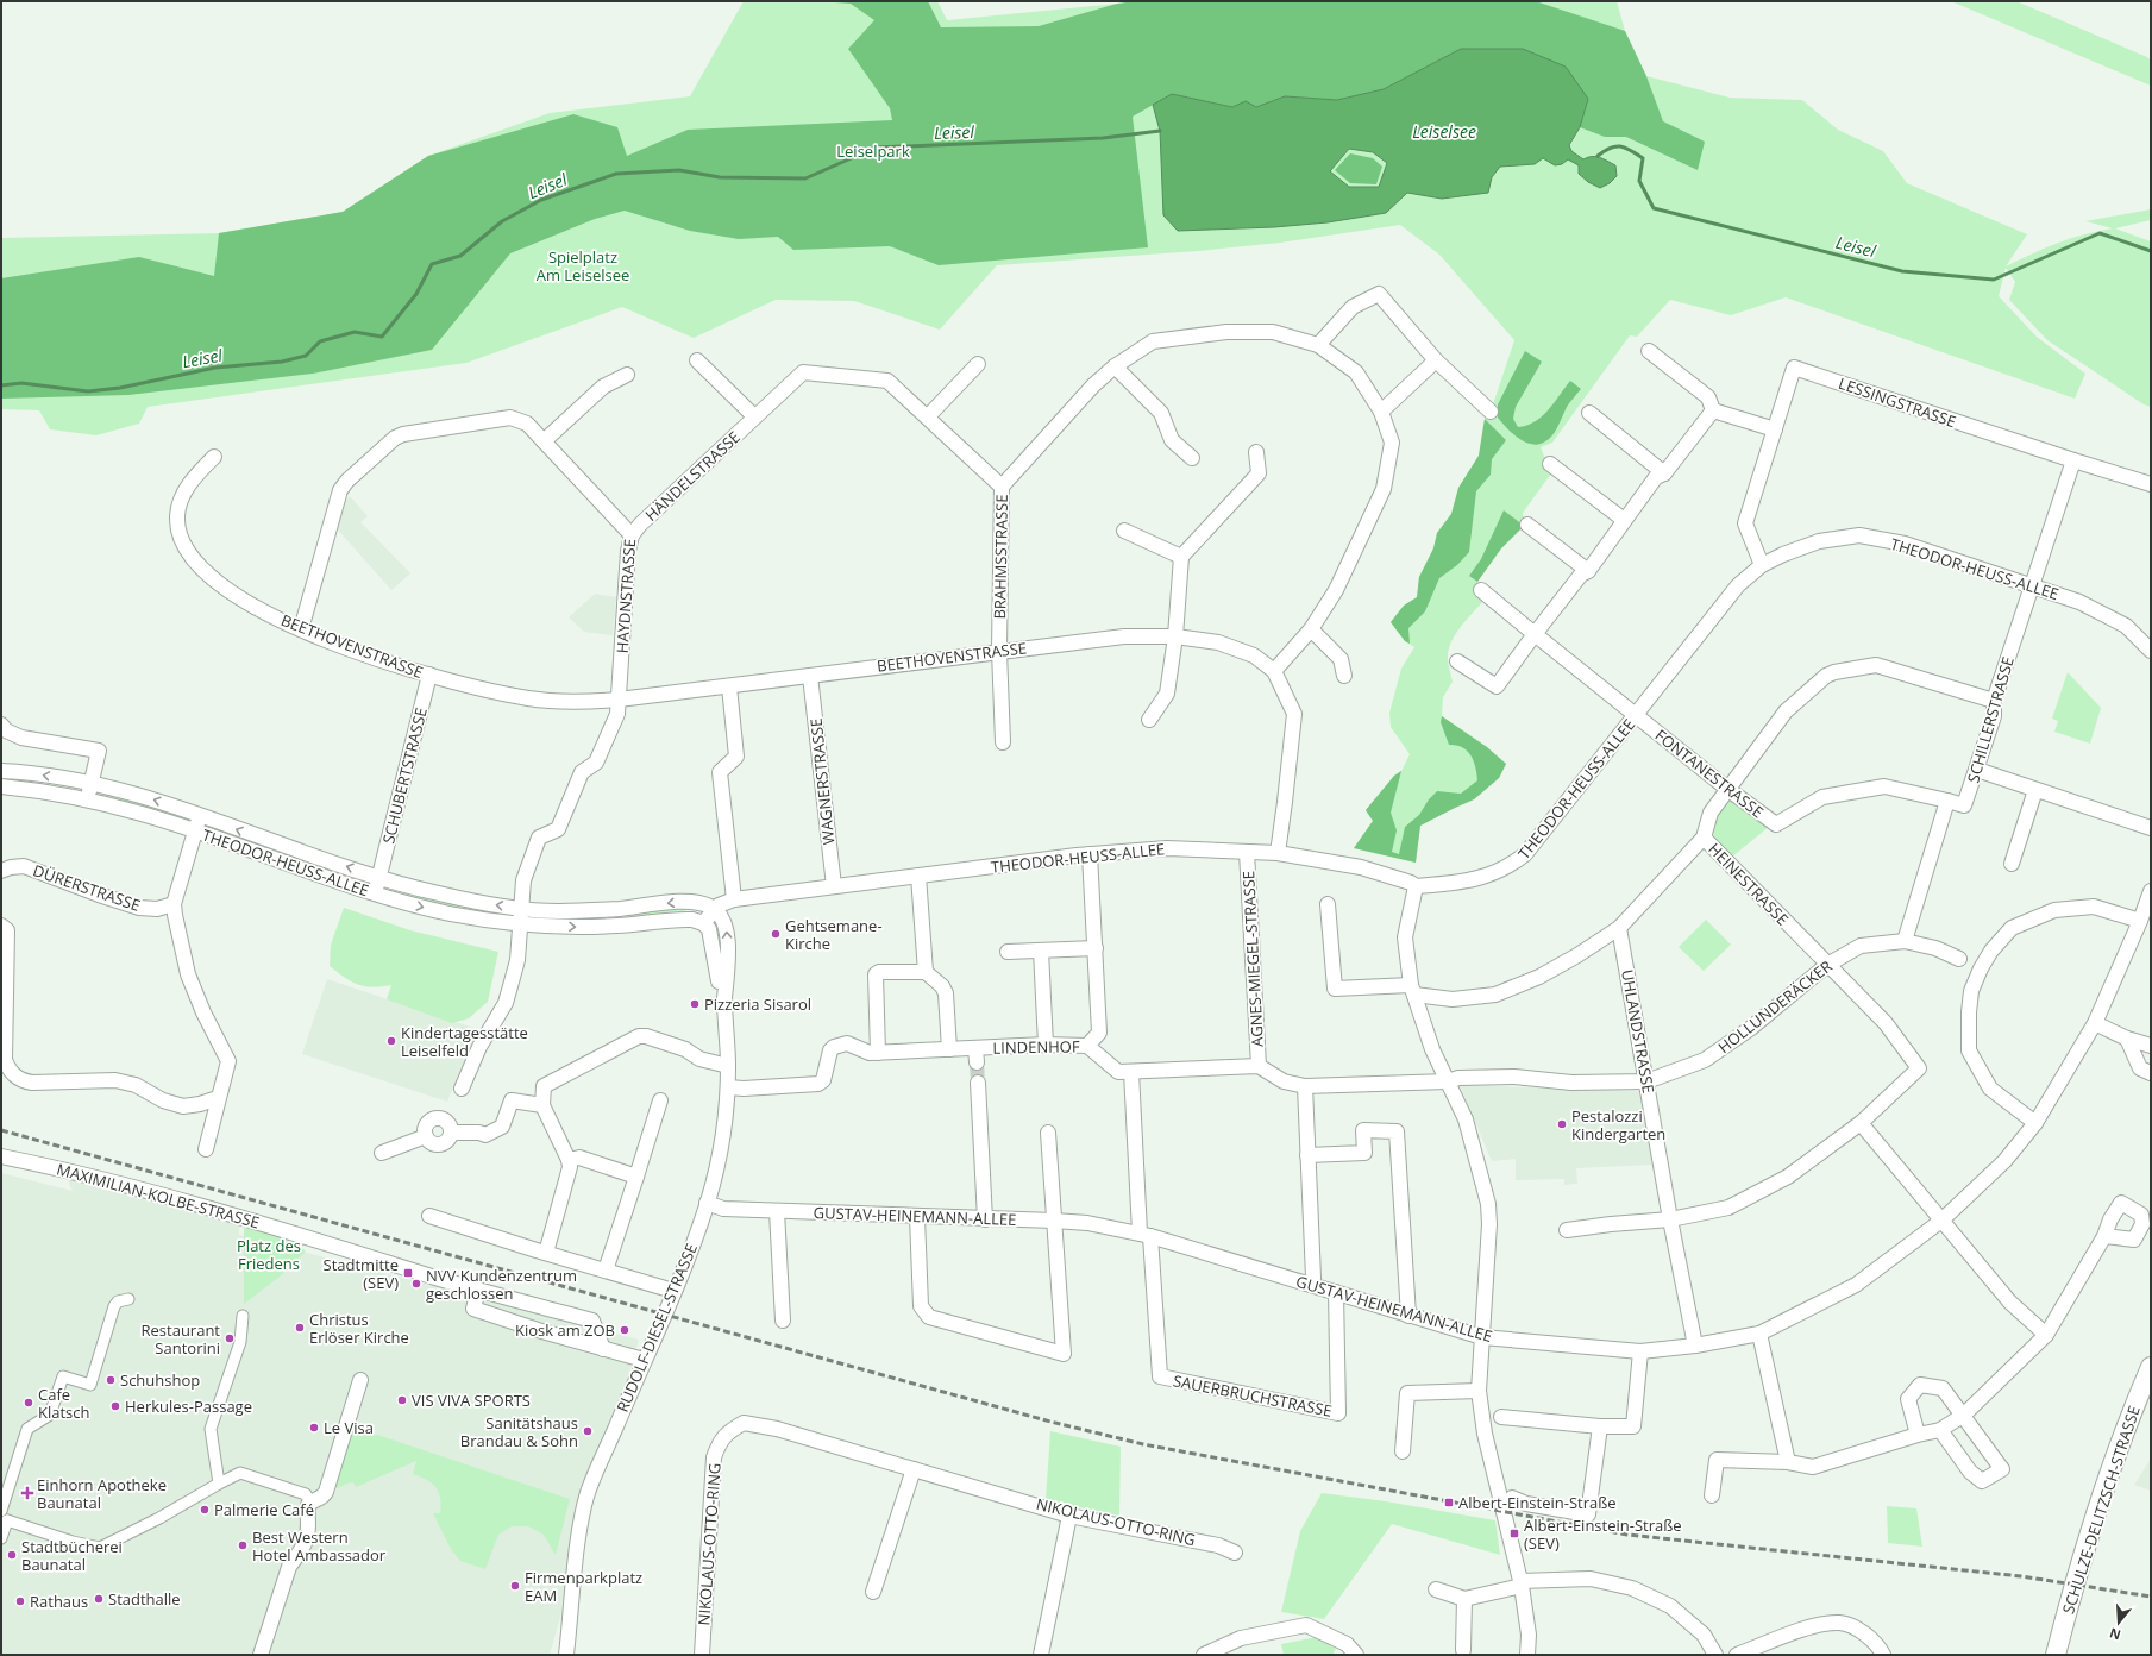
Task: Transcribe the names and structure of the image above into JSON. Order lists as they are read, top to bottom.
{
  "streets": {
    "main road": ["SCHULZE-DELITZSCH-STRASSE"],
    "street": [
      "LESSINGSTRASSE",
      "HÄNDELSTRASSE",
      "BRAHMSSTRASSE",
      "THEODOR-HEUSS-ALLEE",
      "HAYDNSTRASSE",
      "BEETHOVENSTRASSE",
      "SCHILLERSTRASSE",
      "FONTANESTRASSE",
      "SCHUBERTSTRASSE",
      "WAGNERSTRASSE",
      "HEINESTRASSE",
      "DÜRERSTRASSE",
      "AGNES-MIEGEL-STRASSE",
      "HOLLUNDERÄCKER",
      "UHLANDSTRASSE",
      "LINDENHOF",
      "MAXIMILIAN-KOLBE-STRASSE",
      "GUSTAV-HEINEMANN-ALLEE",
      "RUDOLF-DIESEL-STRASSE",
      "SAUERBRUCHSTRASSE",
      "NIKOLAUS-OTTO-RING"
    ]
  },
  "crossings": [
    ["LESSINGSTRASSE", "THEODOR-HEUSS-ALLEE"],
    ["HÄNDELSTRASSE", "BRAHMSSTRASSE"],
    ["HÄNDELSTRASSE", "HAYDNSTRASSE"],
    ["BRAHMSSTRASSE", "BEETHOVENSTRASSE"],
    ["THEODOR-HEUSS-ALLEE", "BEETHOVENSTRASSE"],
    ["THEODOR-HEUSS-ALLEE", "SCHILLERSTRASSE"],
    ["THEODOR-HEUSS-ALLEE", "FONTANESTRASSE"],
    ["THEODOR-HEUSS-ALLEE", "SCHUBERTSTRASSE"],
    ["THEODOR-HEUSS-ALLEE", "WAGNERSTRASSE"],
    ["THEODOR-HEUSS-ALLEE", "AGNES-MIEGEL-STRASSE"],
    ["THEODOR-HEUSS-ALLEE", "RUDOLF-DIESEL-STRASSE"],
    ["HAYDNSTRASSE", "BEETHOVENSTRASSE"],
    ["BEETHOVENSTRASSE", "SCHUBERTSTRASSE"],
    ["BEETHOVENSTRASSE", "WAGNERSTRASSE"],
    ["SCHILLERSTRASSE", "FONTANESTRASSE"],
    ["SCHILLERSTRASSE", "HEINESTRASSE"],
    ["FONTANESTRASSE", "HEINESTRASSE"],
    ["HEINESTRASSE", "HOLLUNDERÄCKER"],
    ["HEINESTRASSE", "UHLANDSTRASSE"],
    ["AGNES-MIEGEL-STRASSE", "LINDENHOF"],
    ["HOLLUNDERÄCKER", "UHLANDSTRASSE"],
    ["UHLANDSTRASSE", "GUSTAV-HEINEMANN-ALLEE"],
    ["LINDENHOF", "RUDOLF-DIESEL-STRASSE"],
    ["GUSTAV-HEINEMANN-ALLEE", "RUDOLF-DIESEL-STRASSE"],
    ["GUSTAV-HEINEMANN-ALLEE", "SAUERBRUCHSTRASSE"]
  ],
  "water": ["Leiselsee", "Leisel"],
  "parks": ["Leiselpark", "Spielplatz Am Leiselsee", "Platz des Friedens"],
  "places": {
    "other": [
      "Gehtsemane- Kirche",
      "Pizzeria Sisarol",
      "Kindertagesstätte Leiselfeld",
      "Pestalozzi Kindergarten",
      "NVV Kundenzentrum geschlossen",
      "Christus Erlöser Kirche",
      "Kiosk am ZOB",
      "Restaurant Santorini",
      "Schuhshop",
      "VIS VIVA SPORTS",
      "Cafe Klatsch",
      "Herkules-Passage",
      "Le Visa",
      "Sanitätshaus Brandau & Sohn",
      "Palmerie Café",
      "Best Western Hotel Ambassador",
      "Stadtbücherei Baunatal",
      "Firmenparkplatz EAM",
      "Stadthalle",
      "Rathaus"
    ],
    "transit": ["Stadtmitte (SEV)", "Albert-Einstein-Straße", "Albert-Einstein-Straße (SEV)"],
    "health": ["Einhorn Apotheke Baunatal"]
  },
  "north": "bottom"
}
